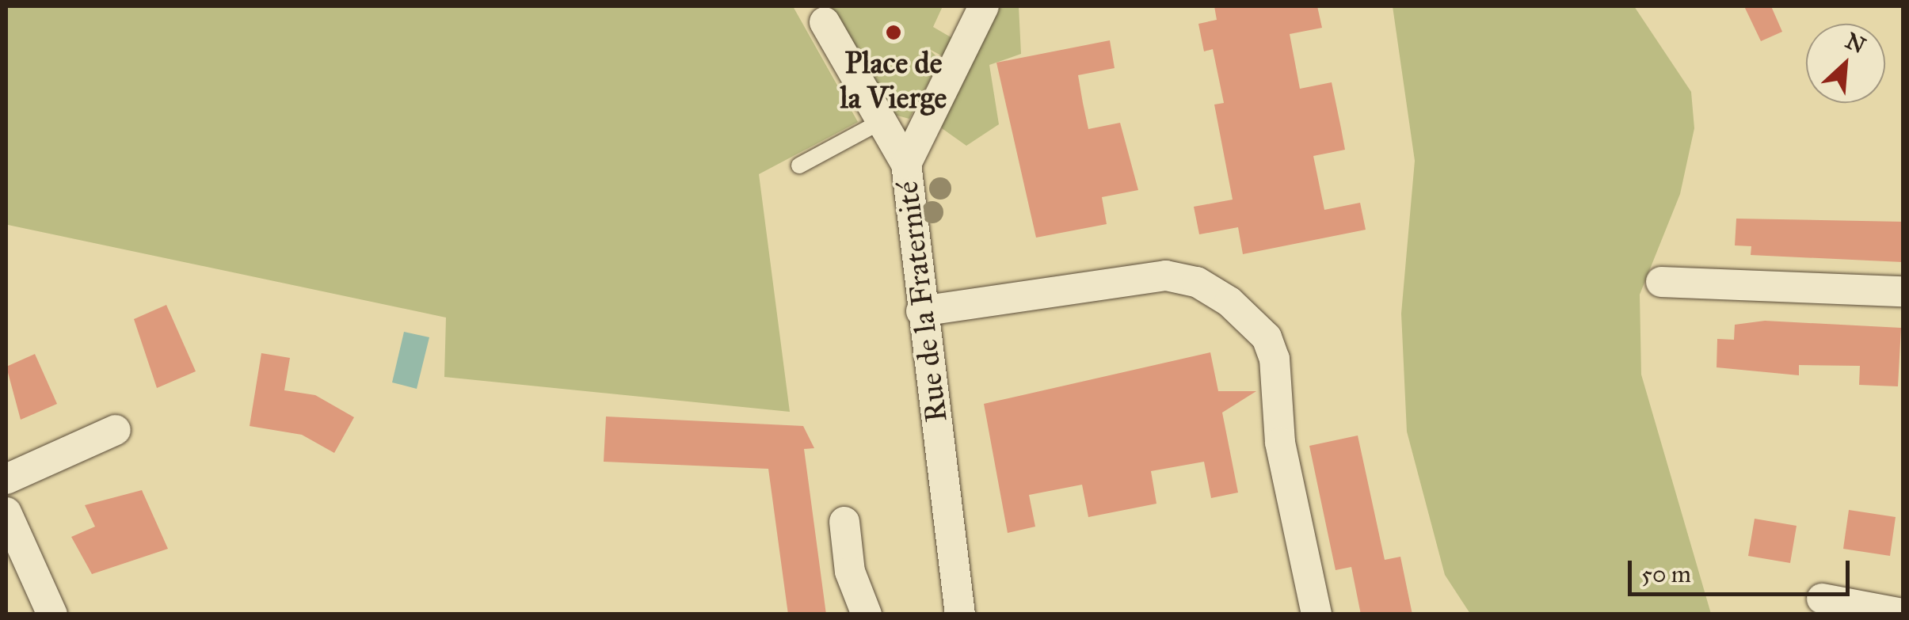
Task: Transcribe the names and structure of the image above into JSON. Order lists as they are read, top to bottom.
{
  "streets": {
    "street": ["Rue de la Fraternité"]
  },
  "places": ["Place de la Vierge"],
  "scale_bar": "50 m",
  "north": "top right"
}
